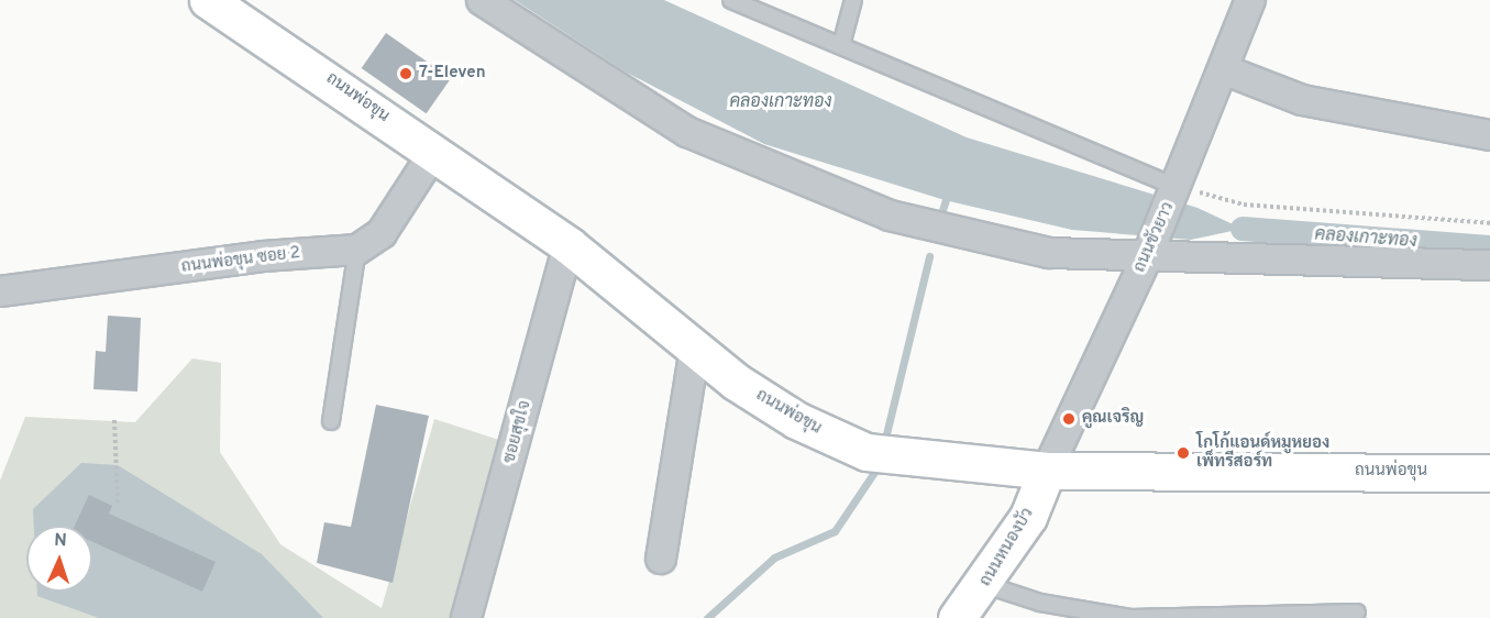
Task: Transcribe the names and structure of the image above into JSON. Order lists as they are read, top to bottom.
{
  "streets": {
    "main road": ["ถนนพ่อขุน", "ถนนหนองบัว"],
    "street": ["ถนนขัวยาว", "ถนนพ่อขุน ซอย 2", "ซอยสุขใจ"]
  },
  "crossings": [
    ["ถนนพ่อขุน", "ถนนขัวยาว"],
    ["ถนนพ่อขุน", "ซอยสุขใจ"],
    ["ถนนพ่อขุน", "ถนนหนองบัว"],
    ["ถนนขัวยาว", "ถนนหนองบัว"]
  ],
  "water": ["คลองเกาะทอง"],
  "places": ["7-Eleven", "คูณเจริญ", "โกโก้แอนด์หมูหยอง เพ็ทรีสอร์ท"],
  "north": "top"
}
